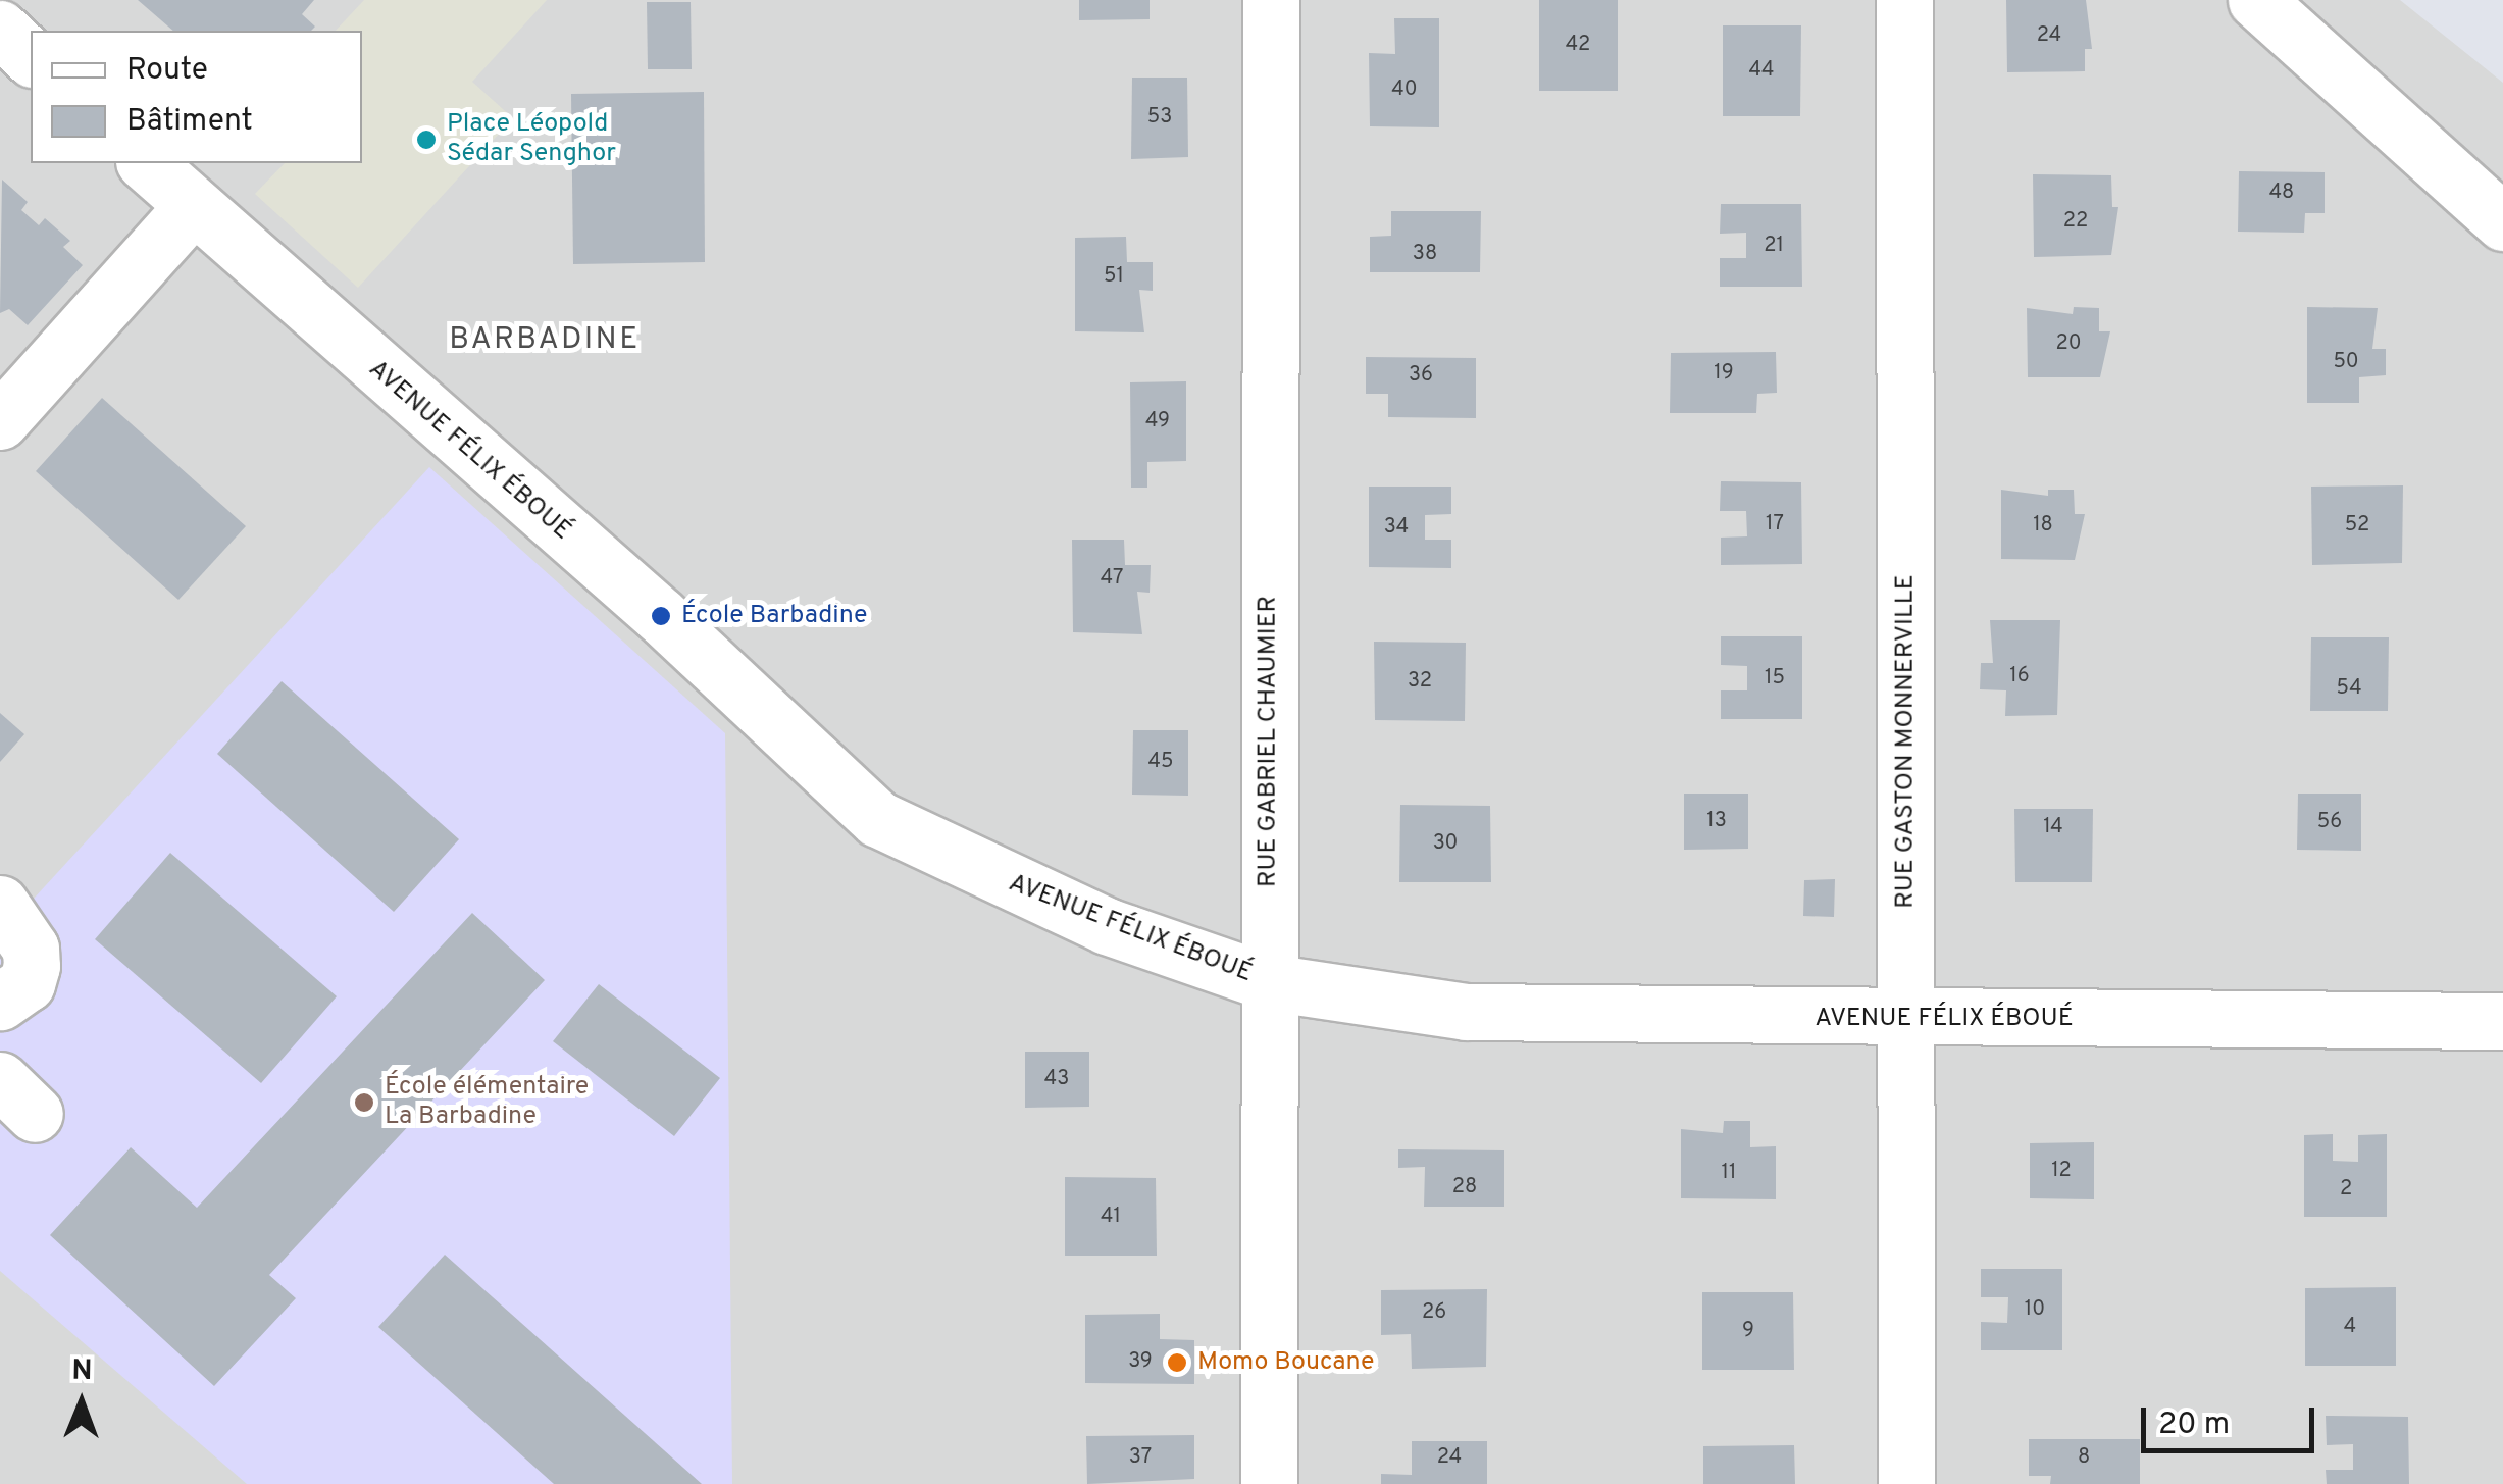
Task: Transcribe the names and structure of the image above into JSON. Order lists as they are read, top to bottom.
{
  "streets": {
    "street": ["AVENUE FÉLIX ÉBOUÉ", "RUE GABRIEL CHAUMIER", "RUE GASTON MONNERVILLE"]
  },
  "crossings": [
    ["AVENUE FÉLIX ÉBOUÉ", "RUE GABRIEL CHAUMIER"],
    ["AVENUE FÉLIX ÉBOUÉ", "RUE GASTON MONNERVILLE"]
  ],
  "districts": ["BARBADINE"],
  "places": [
    "Place Léopold Sédar Senghor",
    "École Barbadine",
    "École élémentaire La Barbadine",
    "Momo Boucane"
  ],
  "house_numbers": [
    "24",
    "42",
    "44",
    "40",
    "53",
    "48",
    "22",
    "21",
    "38",
    "51",
    "20",
    "50",
    "19",
    "36",
    "49",
    "17",
    "18",
    "52",
    "34",
    "47",
    "16",
    "15",
    "32",
    "54",
    "45",
    "13",
    "56",
    "14",
    "30",
    "43",
    "12",
    "11",
    "28",
    "2",
    "41",
    "10",
    "26",
    "4",
    "9",
    "39",
    "37",
    "24",
    "8"
  ],
  "legend": ["Route", "Bâtiment"],
  "scale_bar": "20 m",
  "north": "top"
}
